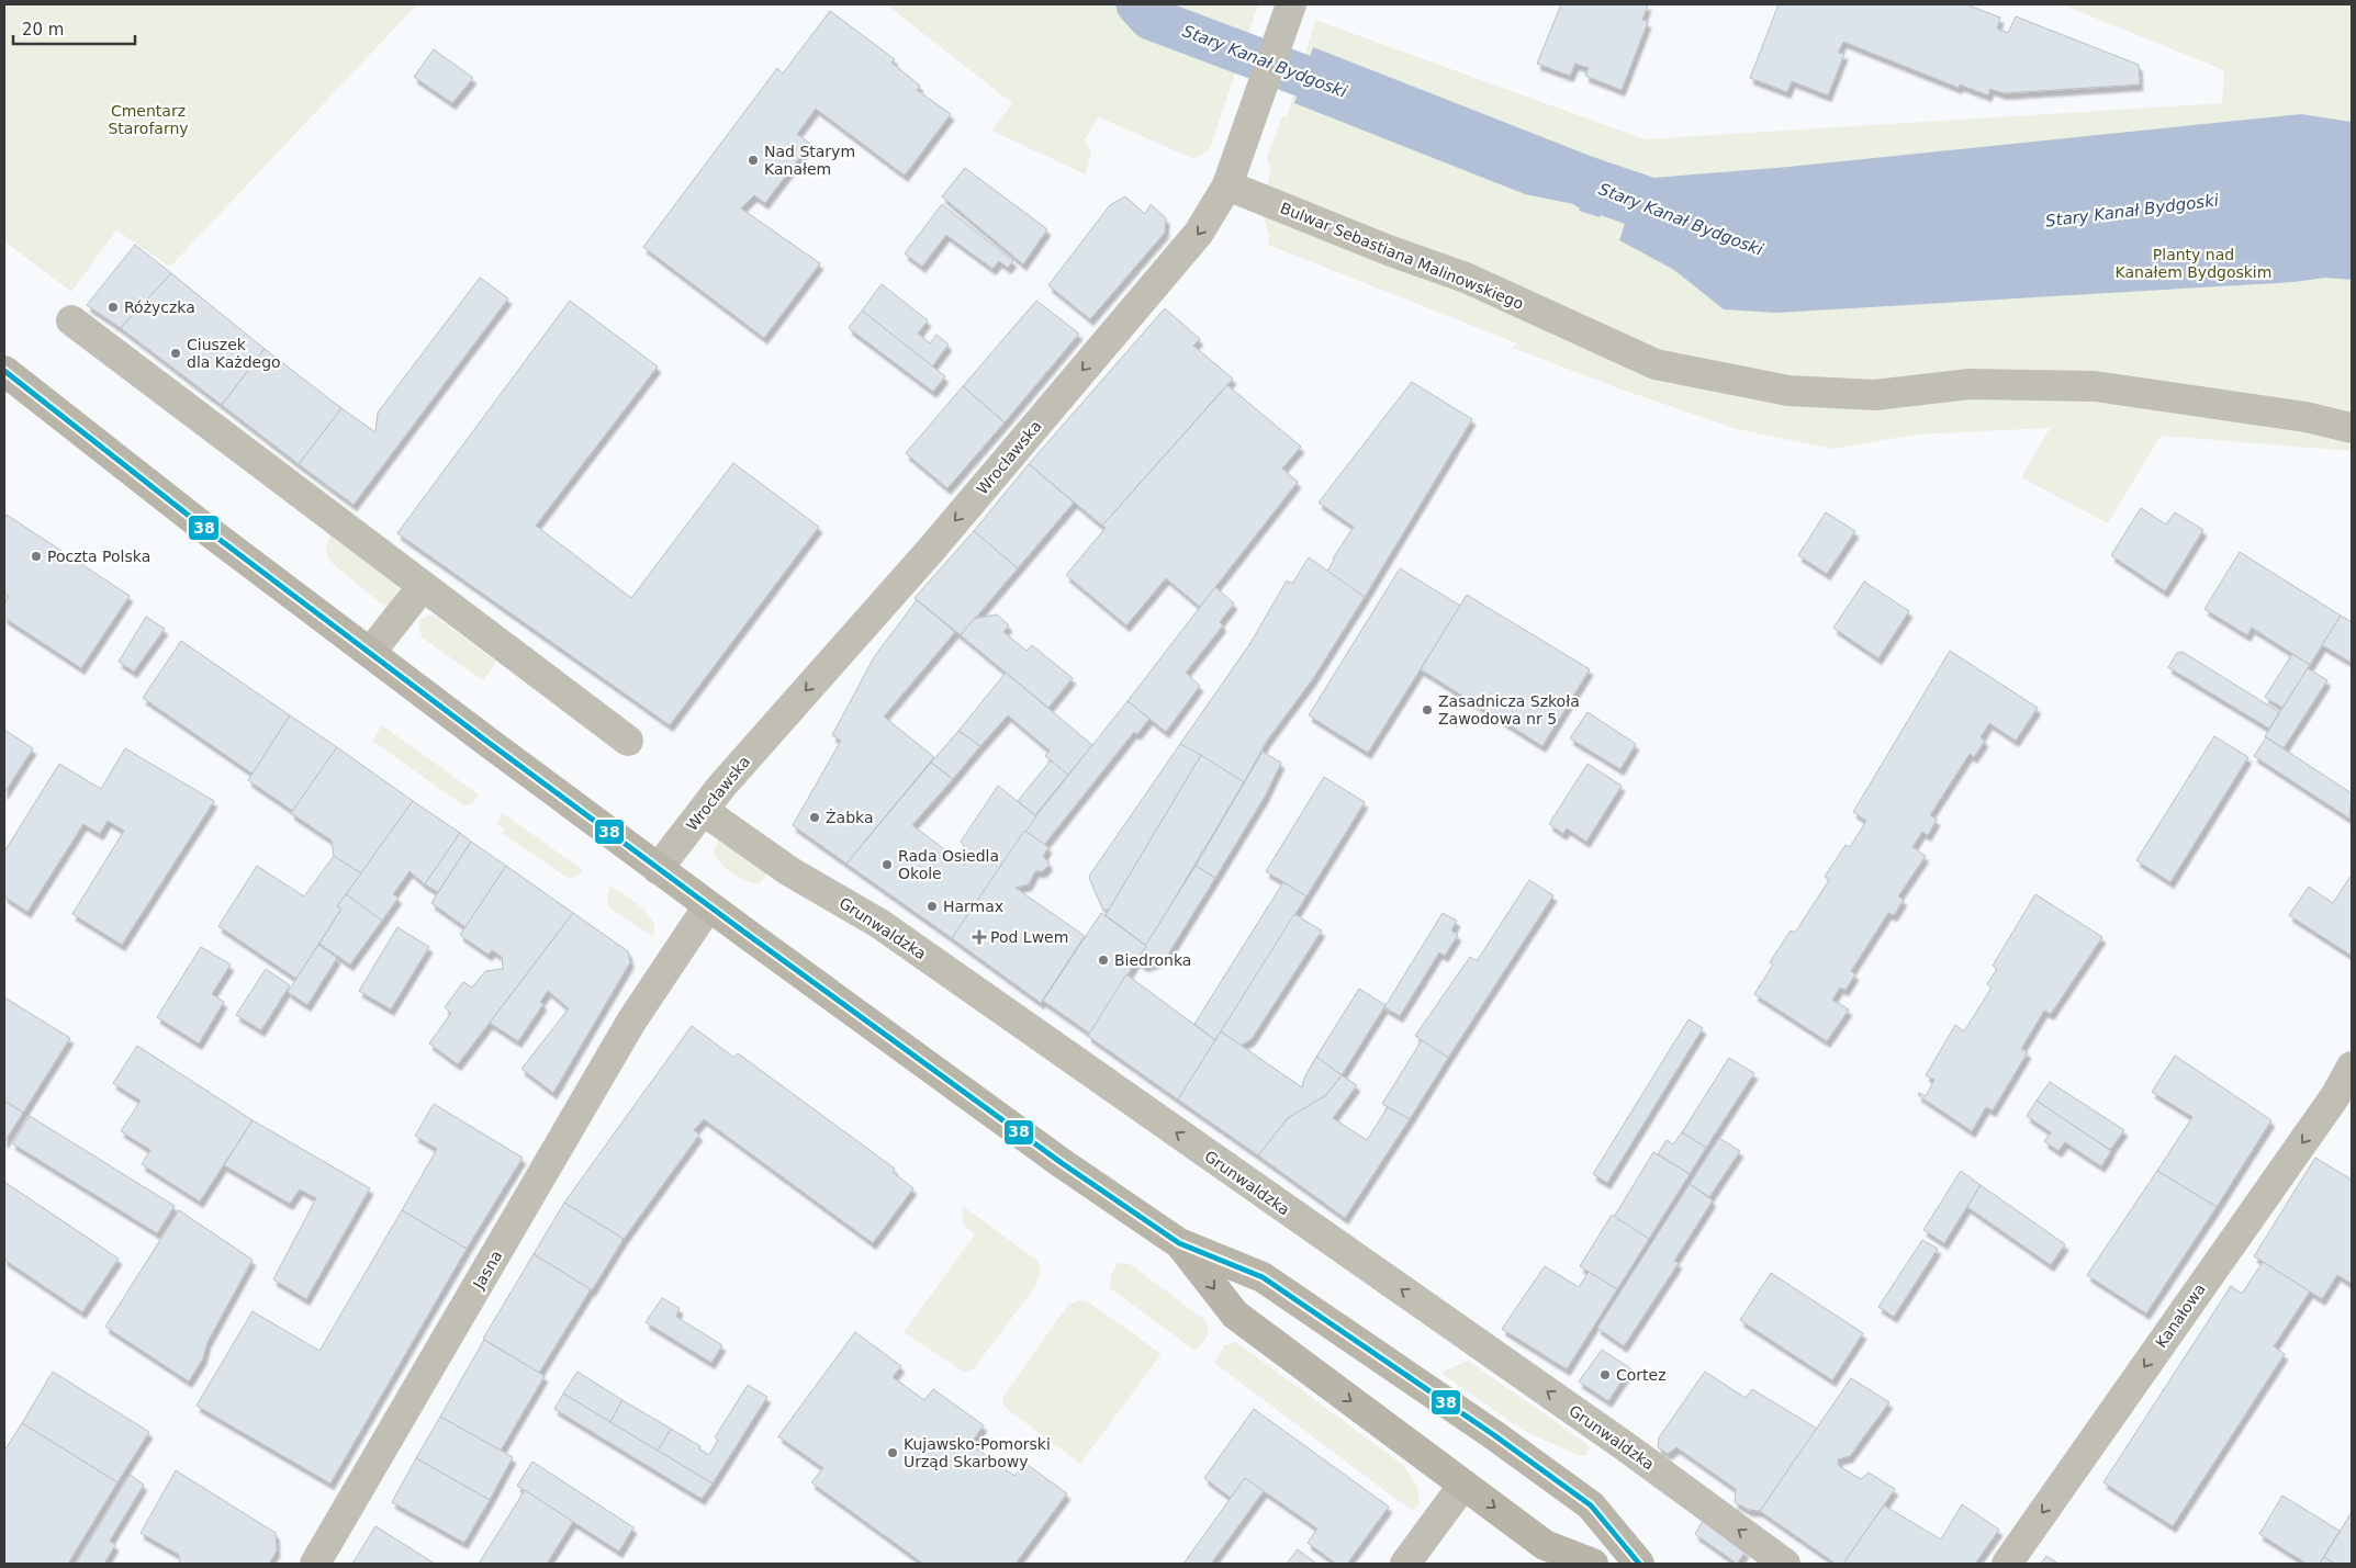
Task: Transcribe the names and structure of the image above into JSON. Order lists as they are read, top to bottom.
{
  "streets": {
    "street": [
      "Bulwar Sebastiana Malinowskiego",
      "Wrocławska",
      "Grunwaldzka",
      "Jasna",
      "Kanałowa"
    ]
  },
  "crossings": [
    ["Bulwar Sebastiana Malinowskiego", "Wrocławska"],
    ["Wrocławska", "Grunwaldzka"]
  ],
  "one_way": ["Wrocławska", "Grunwaldzka", "Kanałowa"],
  "water": ["Stary Kanał Bydgoski"],
  "parks": ["Cmentarz Starofarny", "Planty nad Kanałem Bydgoskim"],
  "places": {
    "other": [
      "Nad Starym Kanałem",
      "Różyczka",
      "Ciuszek dla Każdego",
      "Poczta Polska",
      "Zasadnicza Szkoła Zawodowa nr 5",
      "Żabka",
      "Rada Osiedla Okole",
      "Harmax",
      "Biedronka",
      "Cortez",
      "Kujawsko-Pomorski Urząd Skarbowy"
    ],
    "health": ["Pod Lwem"]
  },
  "lines": ["transit line 38"],
  "scale_bar": "20 m"
}
